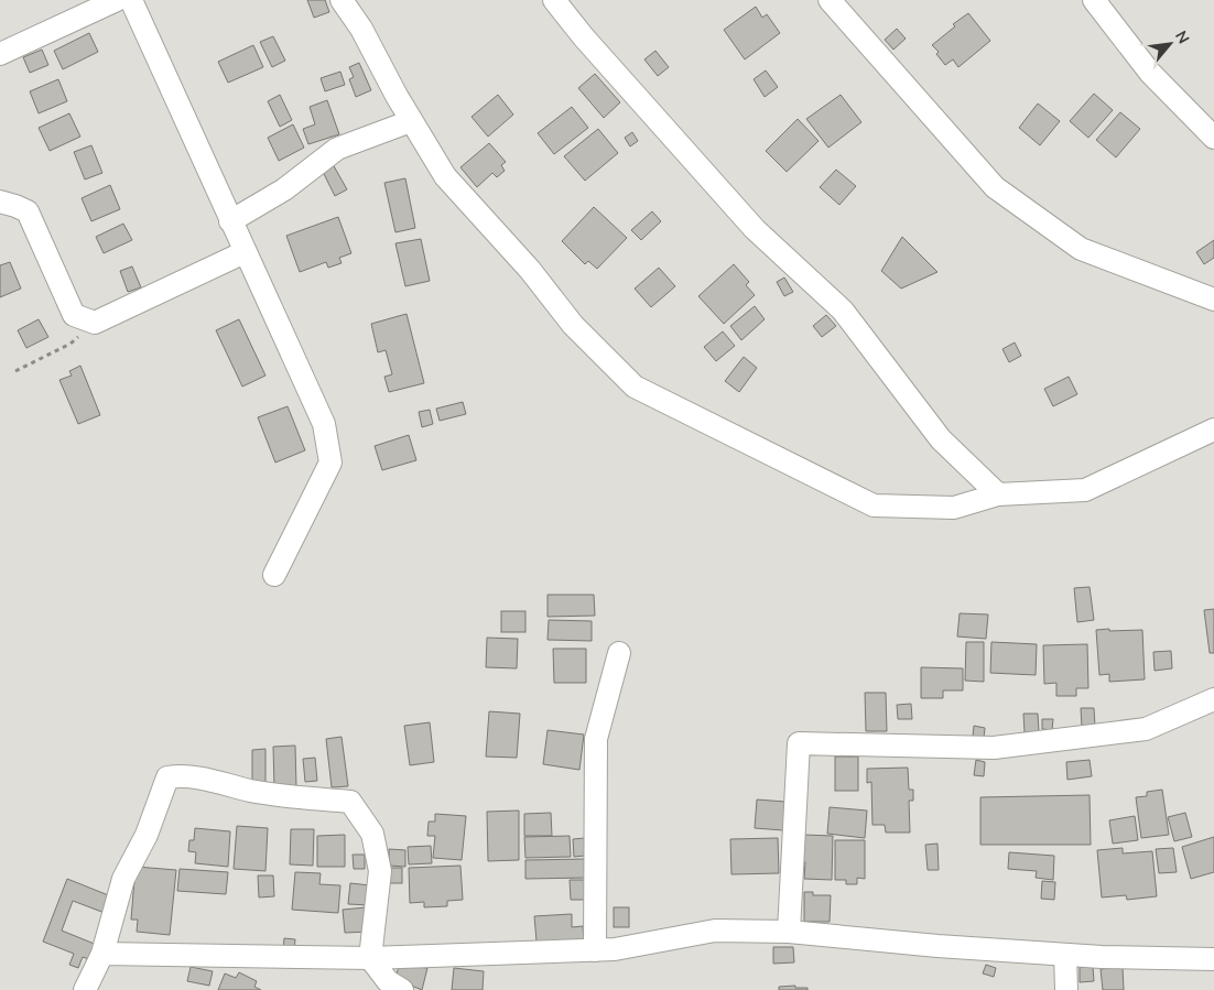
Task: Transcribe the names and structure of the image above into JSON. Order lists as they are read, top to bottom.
{
  "north": "top right"
}
